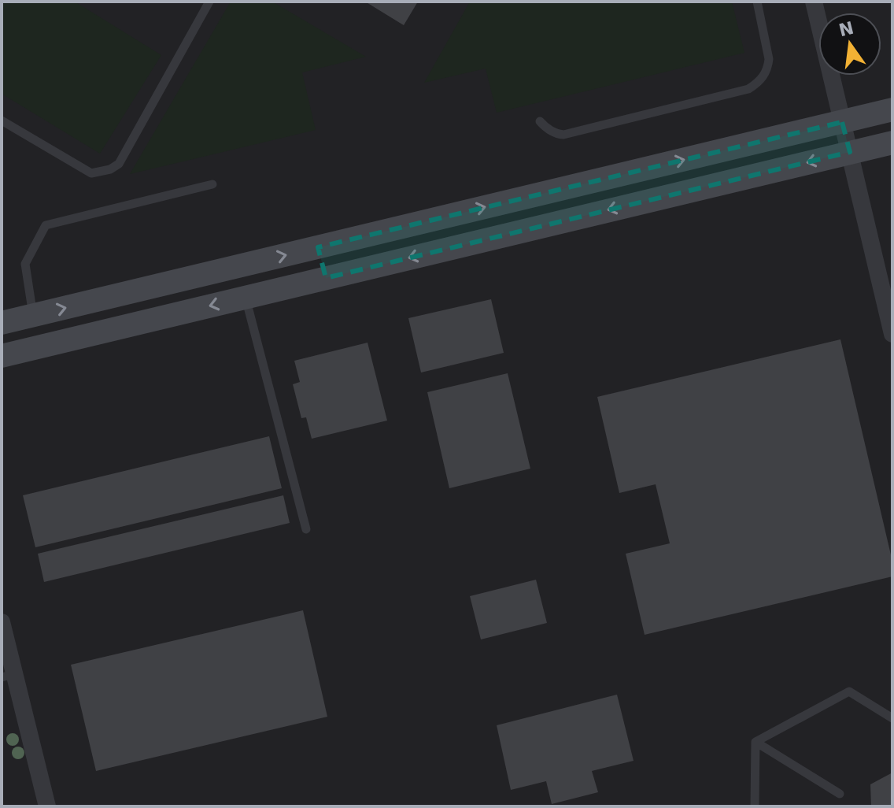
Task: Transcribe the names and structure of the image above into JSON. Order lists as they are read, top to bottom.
{
  "north": "top"
}
